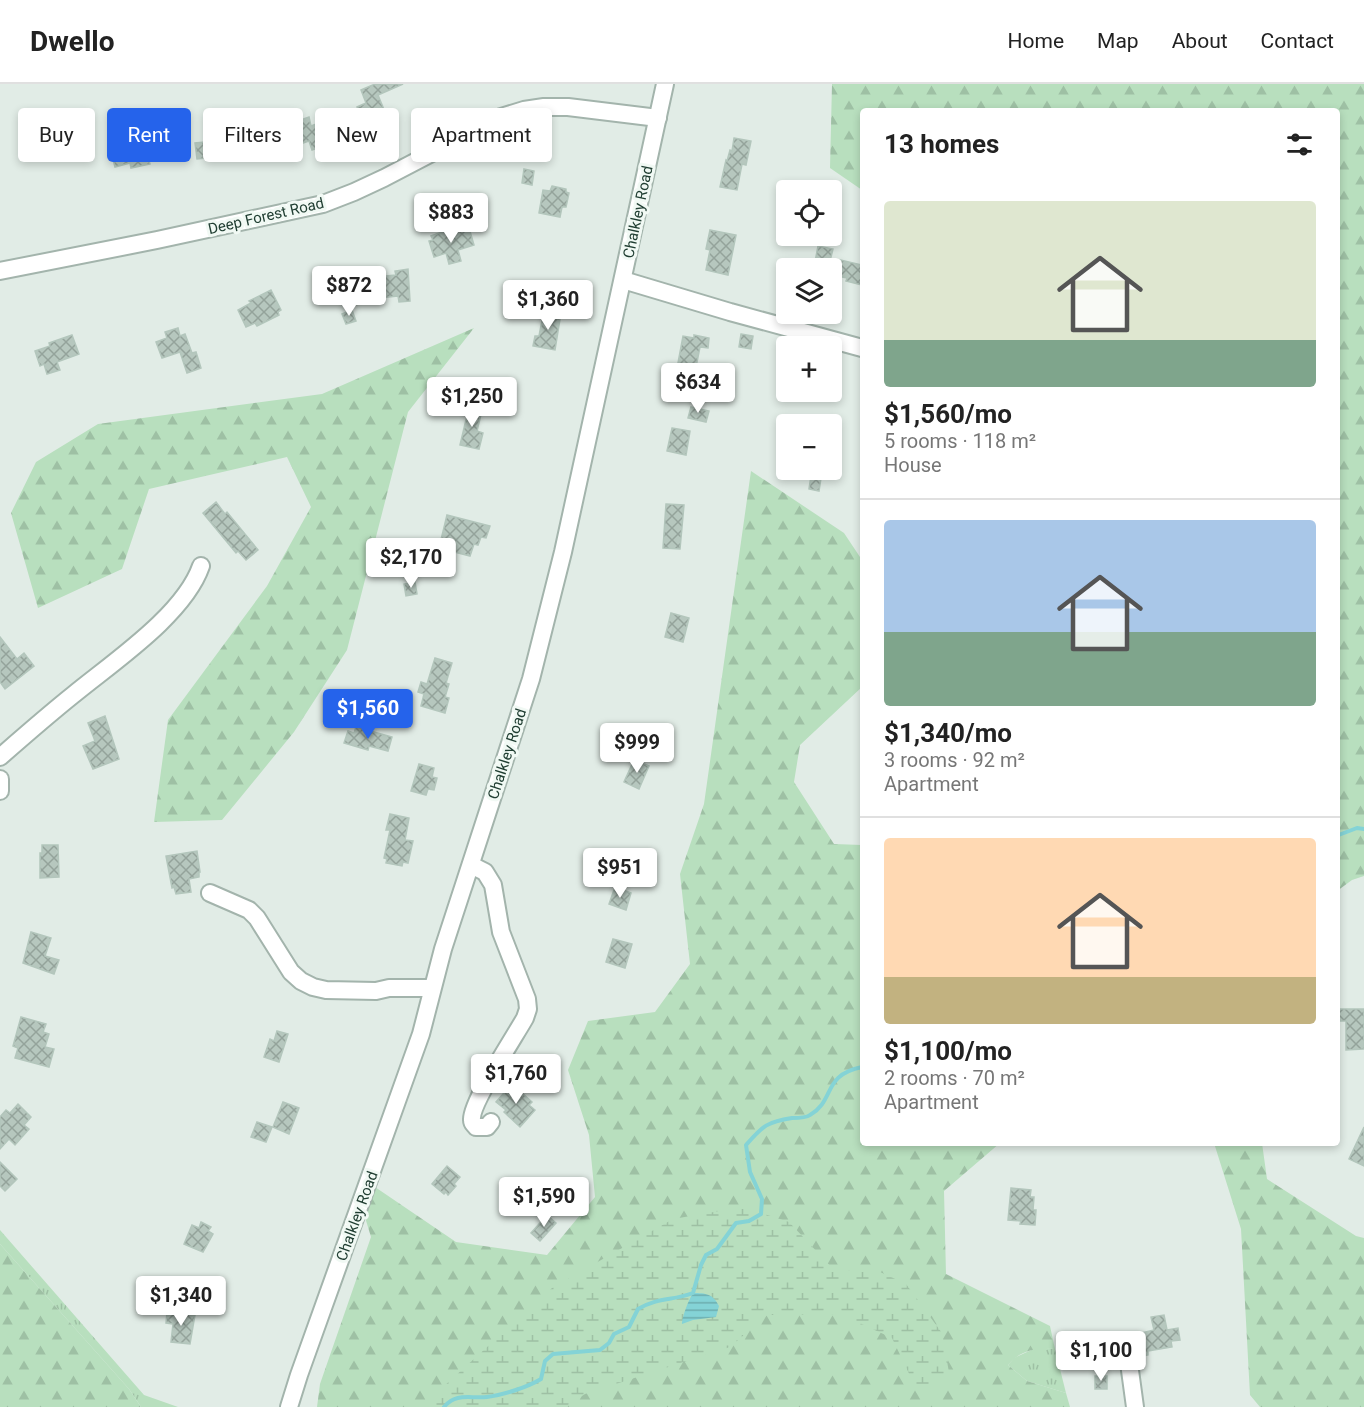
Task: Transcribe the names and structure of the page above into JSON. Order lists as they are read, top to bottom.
{
  "streets": {
    "street": ["Chalkley Road", "Deep Forest Road"]
  },
  "crossings": [
    ["Chalkley Road", "Deep Forest Road"]
  ],
  "page": {
    "header": "Dwello",
    "nav": [
      "Home",
      "Map",
      "About",
      "Contact"
    ],
    "chip": [
      "Buy",
      "Rent",
      "Filters",
      "New",
      "Apartment"
    ],
    "heading": "13 homes",
    "map_buttons": ["+", "−"],
    "list": [
      {
        "name": "$1,560/mo",
        "note": "5 rooms · 118 m² · House"
      },
      {
        "name": "$1,340/mo",
        "note": "3 rooms · 92 m² · Apartment"
      },
      {
        "name": "$1,100/mo",
        "note": "2 rooms · 70 m² · Apartment"
      }
    ],
    "price": [
      "$883",
      "$872",
      "$1,360",
      "$634",
      "$1,250",
      "$2,170",
      "$1,560",
      "$999",
      "$951",
      "$1,760",
      "$1,590",
      "$1,340",
      "$1,100"
    ]
  }
}
